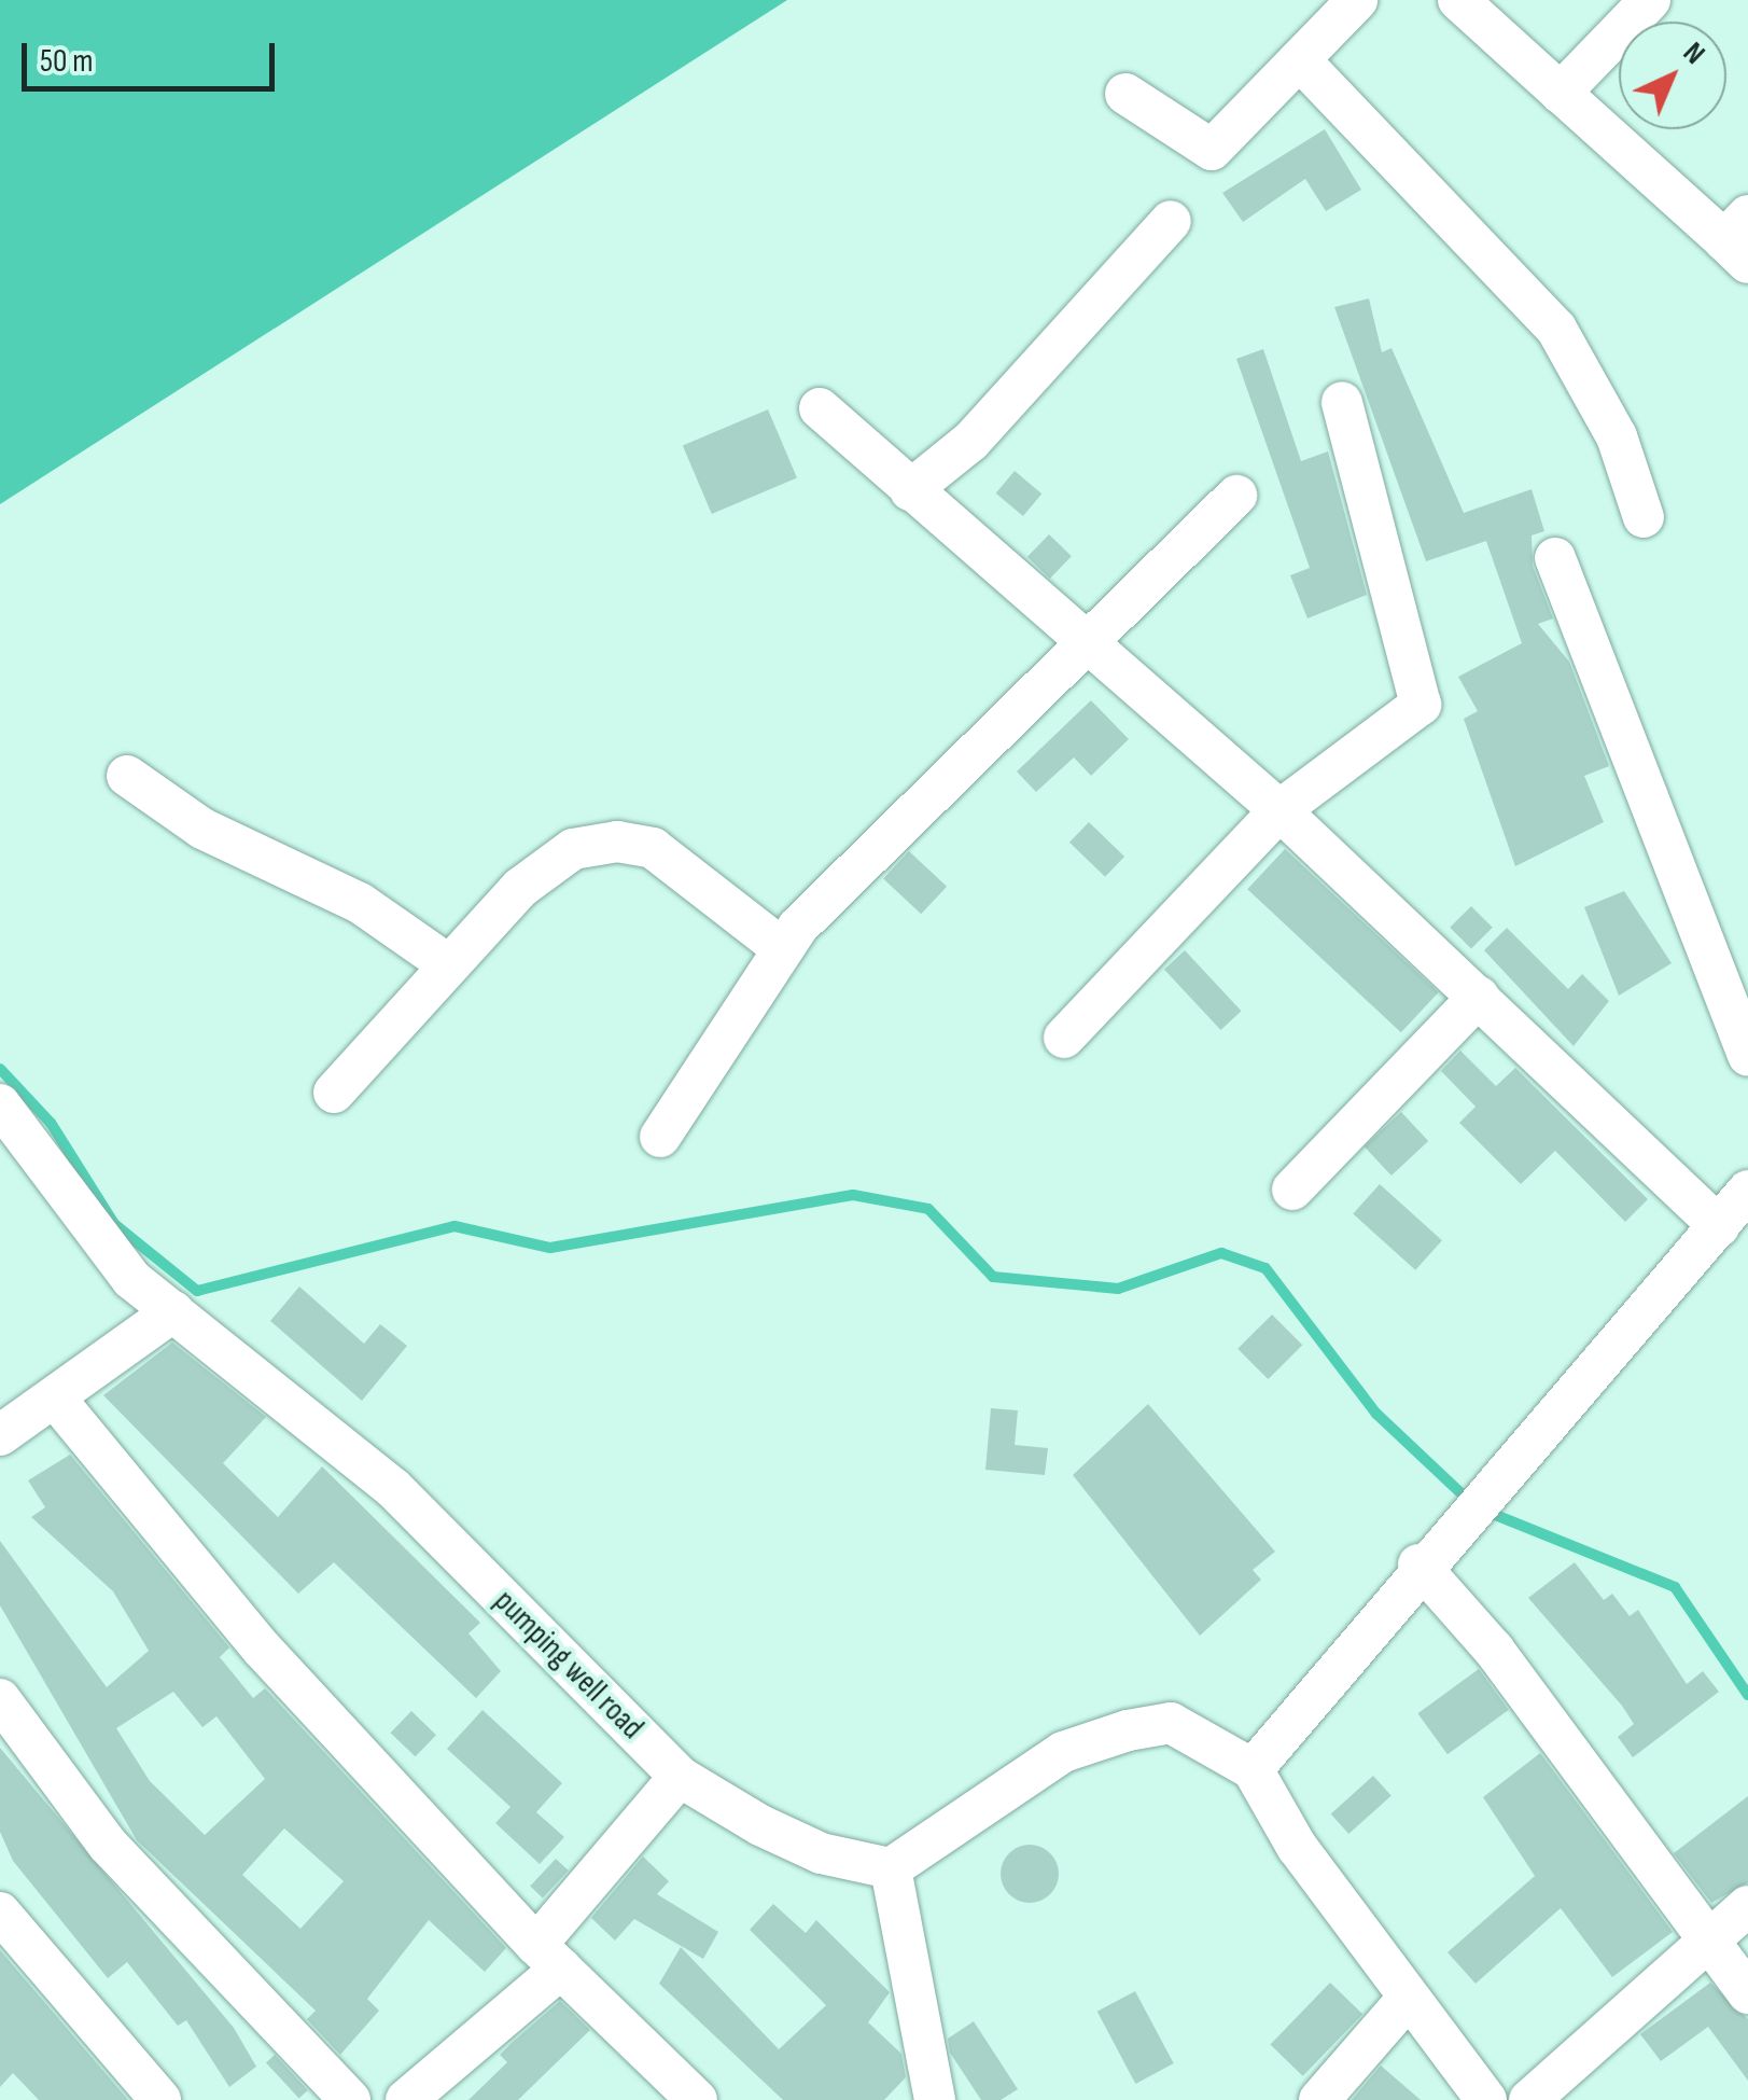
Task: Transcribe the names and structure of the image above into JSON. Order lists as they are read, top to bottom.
{
  "streets": {
    "street": ["pumping well road"]
  },
  "scale_bar": "50 m",
  "north": "top right"
}
